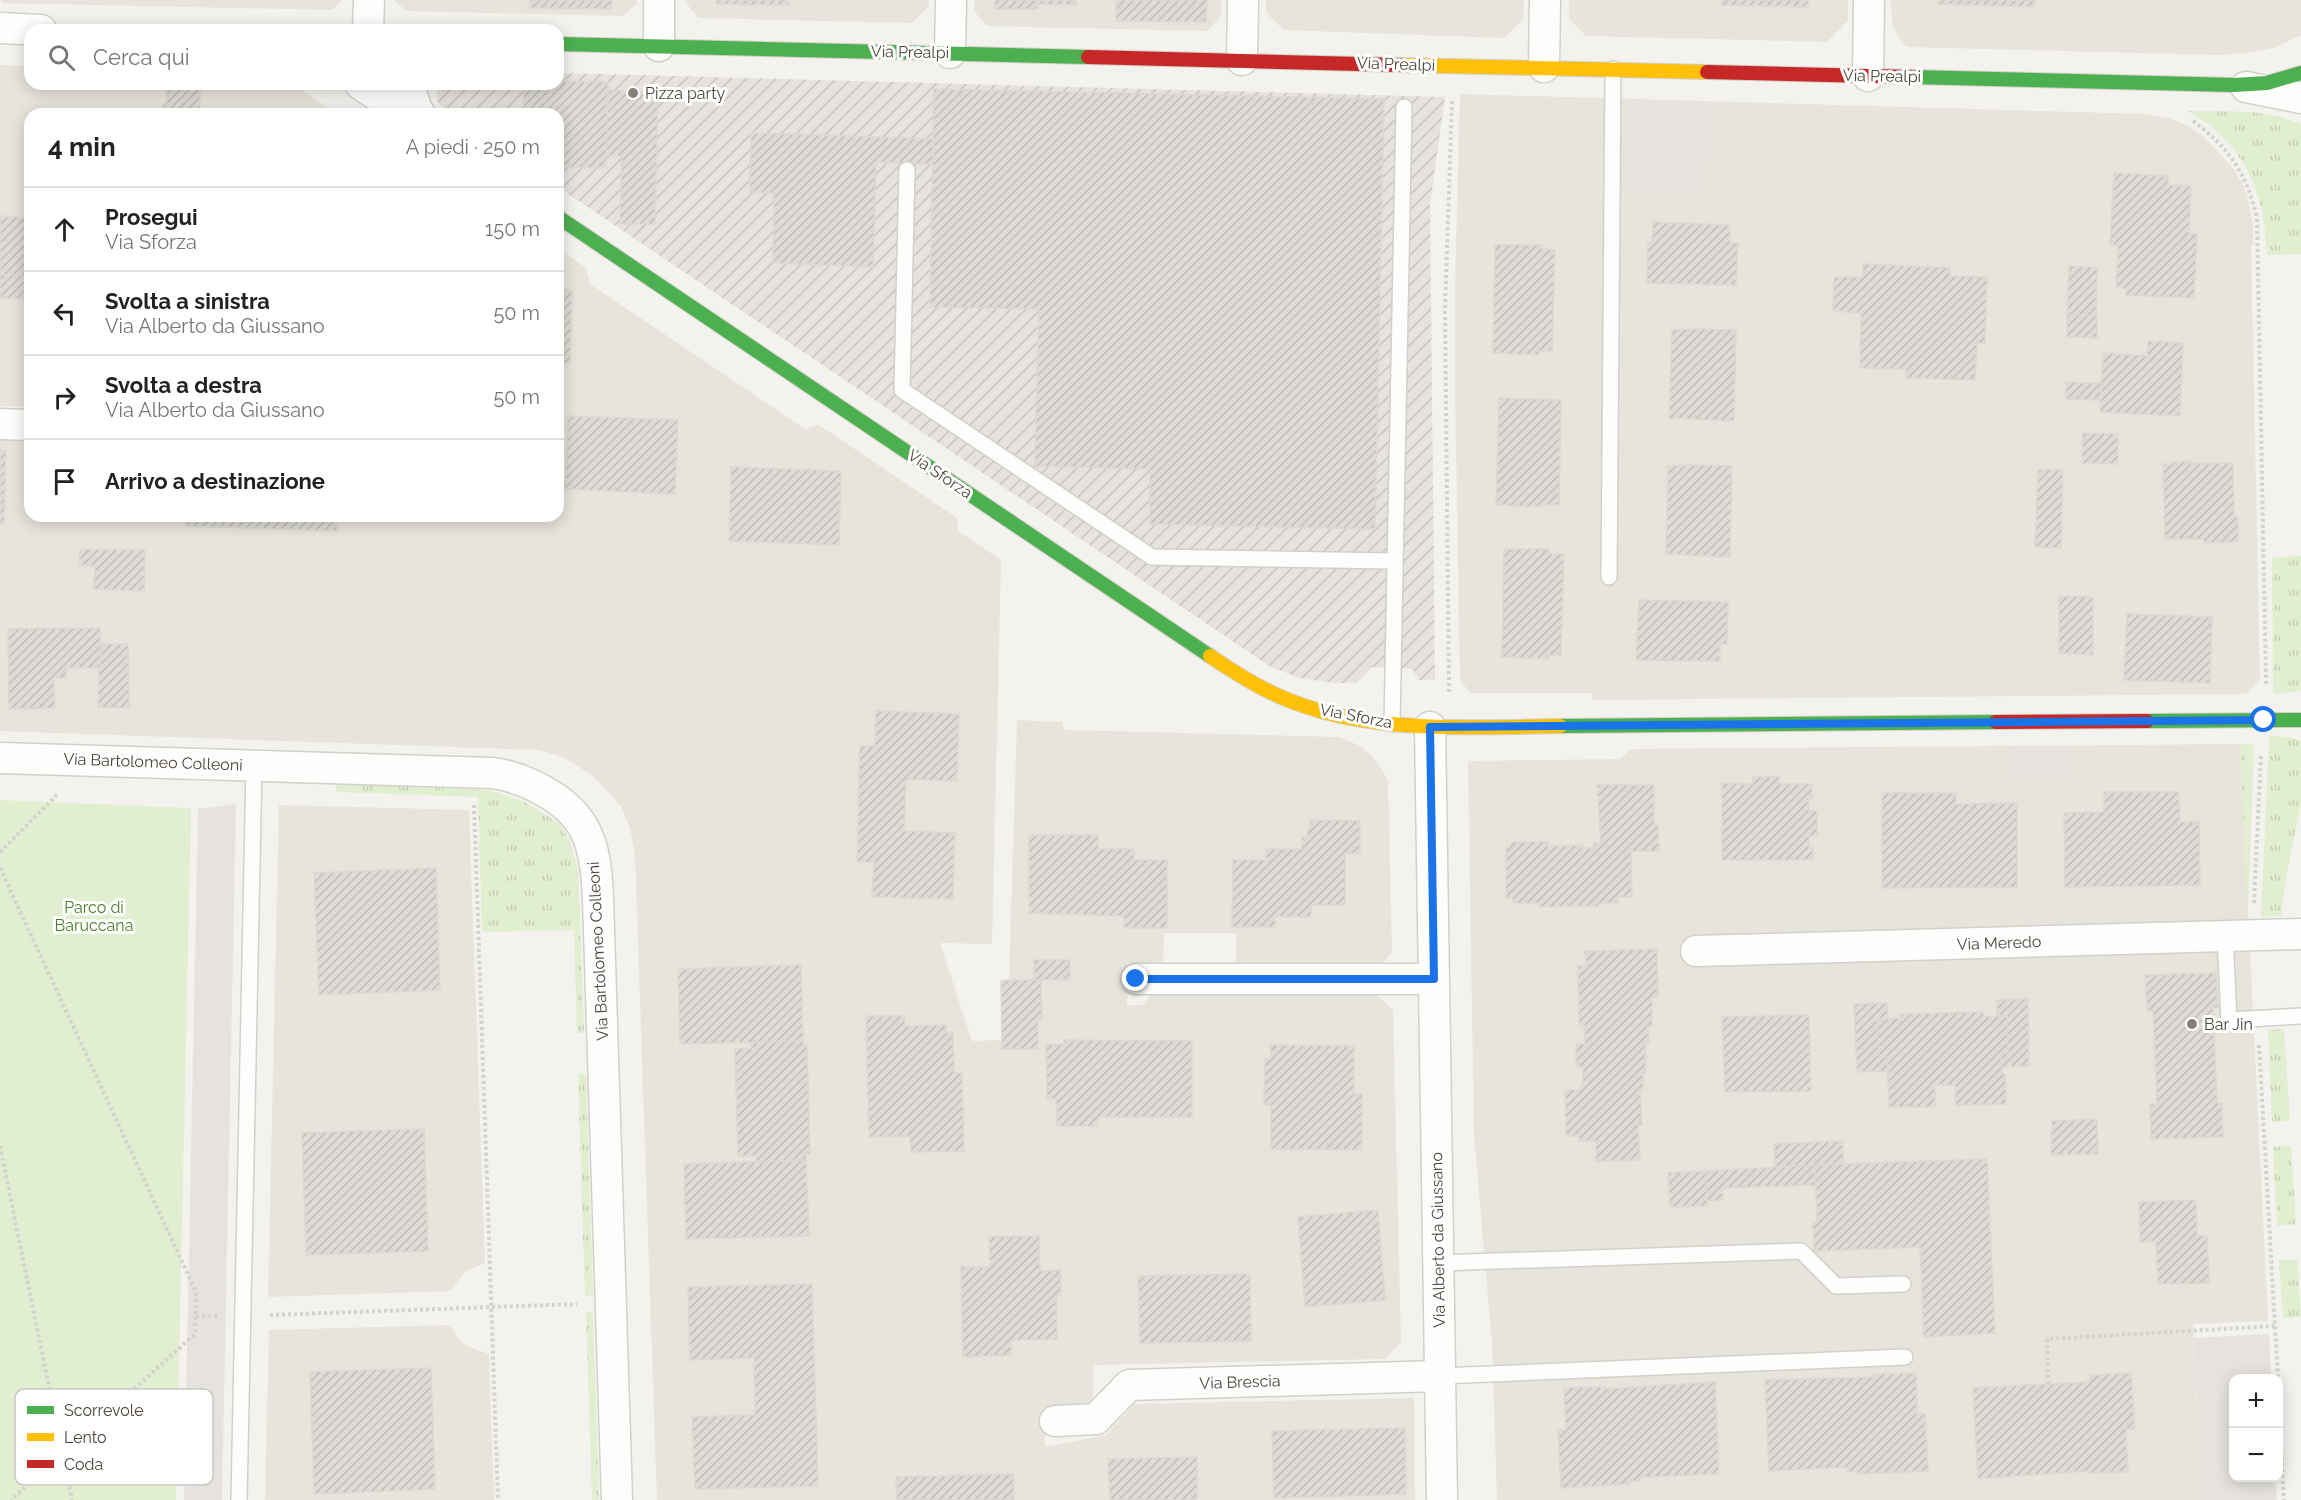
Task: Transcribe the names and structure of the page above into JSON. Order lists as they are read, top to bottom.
{
  "streets": {
    "street": [
      "Via Prealpi",
      "Via Sforza",
      "Via Bartolomeo Colleoni",
      "Via Meredo",
      "Via Alberto da Giussano",
      "Via Brescia"
    ]
  },
  "crossings": [
    ["Via Sforza", "Via Alberto da Giussano"],
    ["Via Alberto da Giussano", "Via Brescia"]
  ],
  "parks": ["Parco di Baruccana"],
  "places": ["Pizza party", "Bar Jin"],
  "legend": ["Scorrevole", "Lento", "Coda"],
  "page": {
    "search": "Cerca qui",
    "heading": ["4 min", "A piedi · 250 m"],
    "list": [
      ["Prosegui", "Via Sforza", "150 m"],
      ["Svolta a sinistra", "Via Alberto da Giussano", "50 m"],
      ["Svolta a destra", "Via Alberto da Giussano", "50 m"],
      "Arrivo a destinazione"
    ],
    "map_buttons": ["+", "−"]
  }
}
